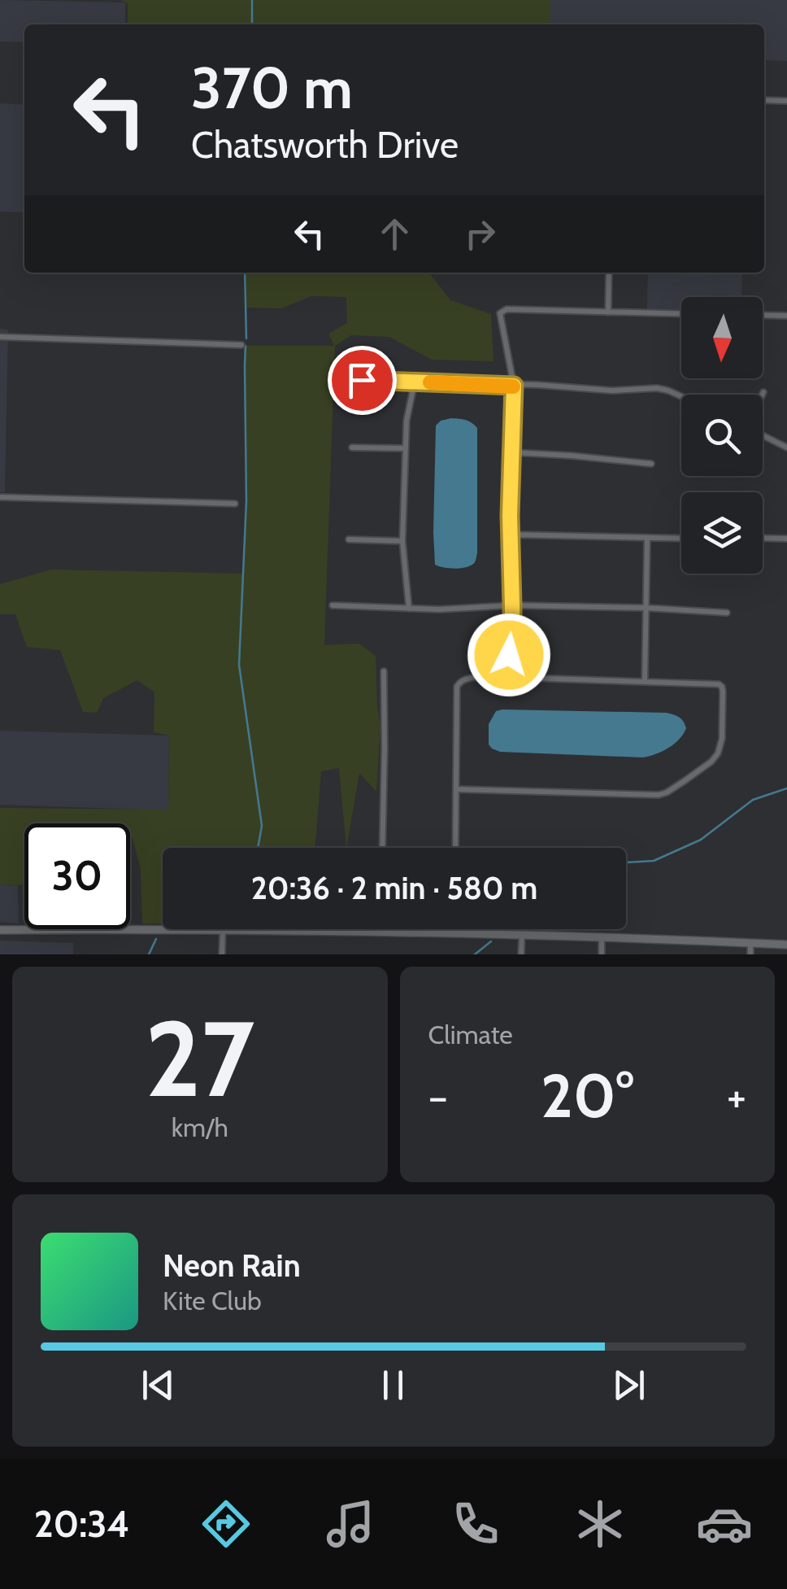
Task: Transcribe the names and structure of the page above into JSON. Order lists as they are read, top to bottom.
{
  "north": "bottom",
  "page": {
    "turn": ["370 m", "Chatsworth Drive"],
    "limit": "30",
    "trip": "20:36 · 2 min · 580 m",
    "tile": [
      ["27", "km/h"],
      "Climate"
    ],
    "heat": ["−", "20°", "+"],
    "song": ["Neon Rain", "Kite Club"],
    "tabs": "20:34"
  }
}
